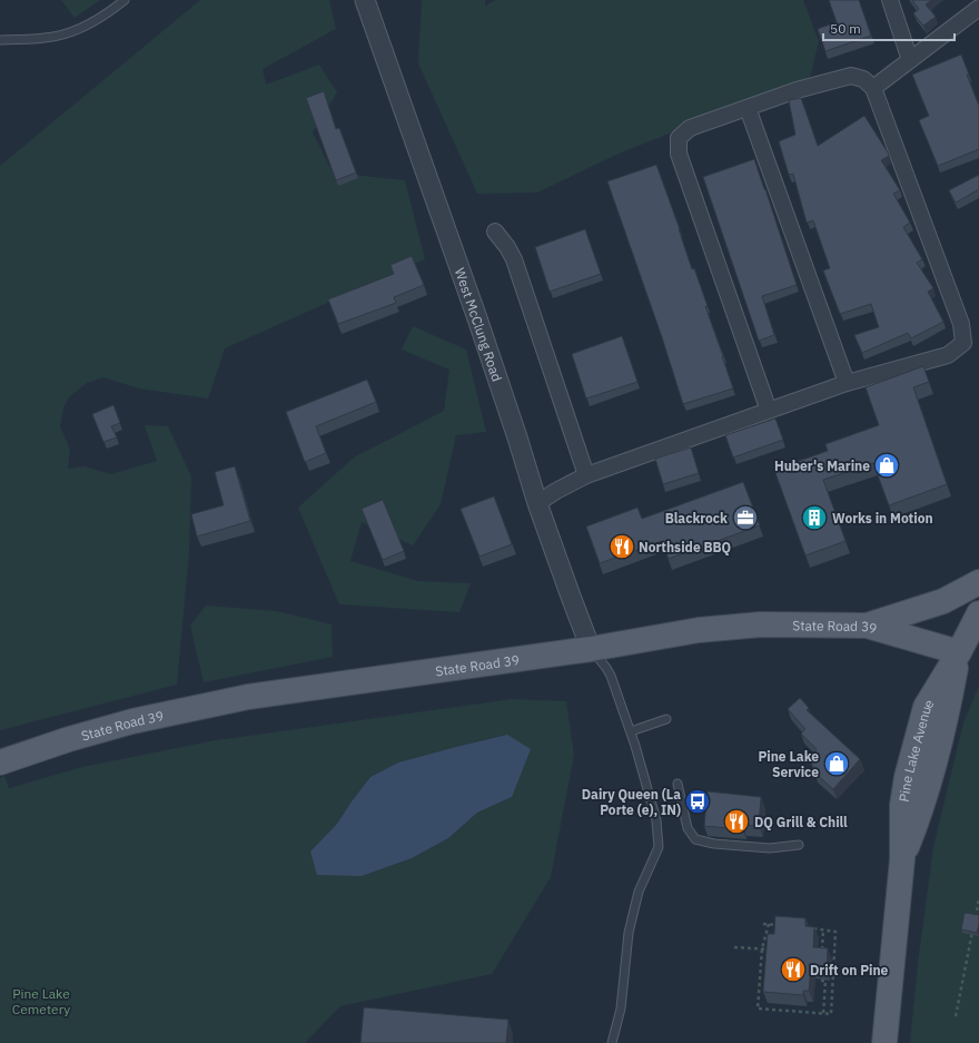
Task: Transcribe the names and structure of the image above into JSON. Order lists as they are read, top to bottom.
{
  "streets": {
    "main road": ["State Road 39", "Pine Lake Avenue"],
    "street": ["West McClung Road"]
  },
  "crossings": [
    ["West McClung Road", "State Road 39"],
    ["State Road 39", "Pine Lake Avenue"]
  ],
  "parks": ["Pine Lake Cemetery"],
  "places": {
    "shop": ["Huber's Marine", "Pine Lake Service"],
    "office": ["Blackrock"],
    "building": ["Works in Motion"],
    "restaurant": ["Northside BBQ", "DQ Grill & Chill", "Drift on Pine"],
    "bus stop": ["Dairy Queen (La Porte (e), IN)"]
  },
  "scale_bar": "50 m"
}
